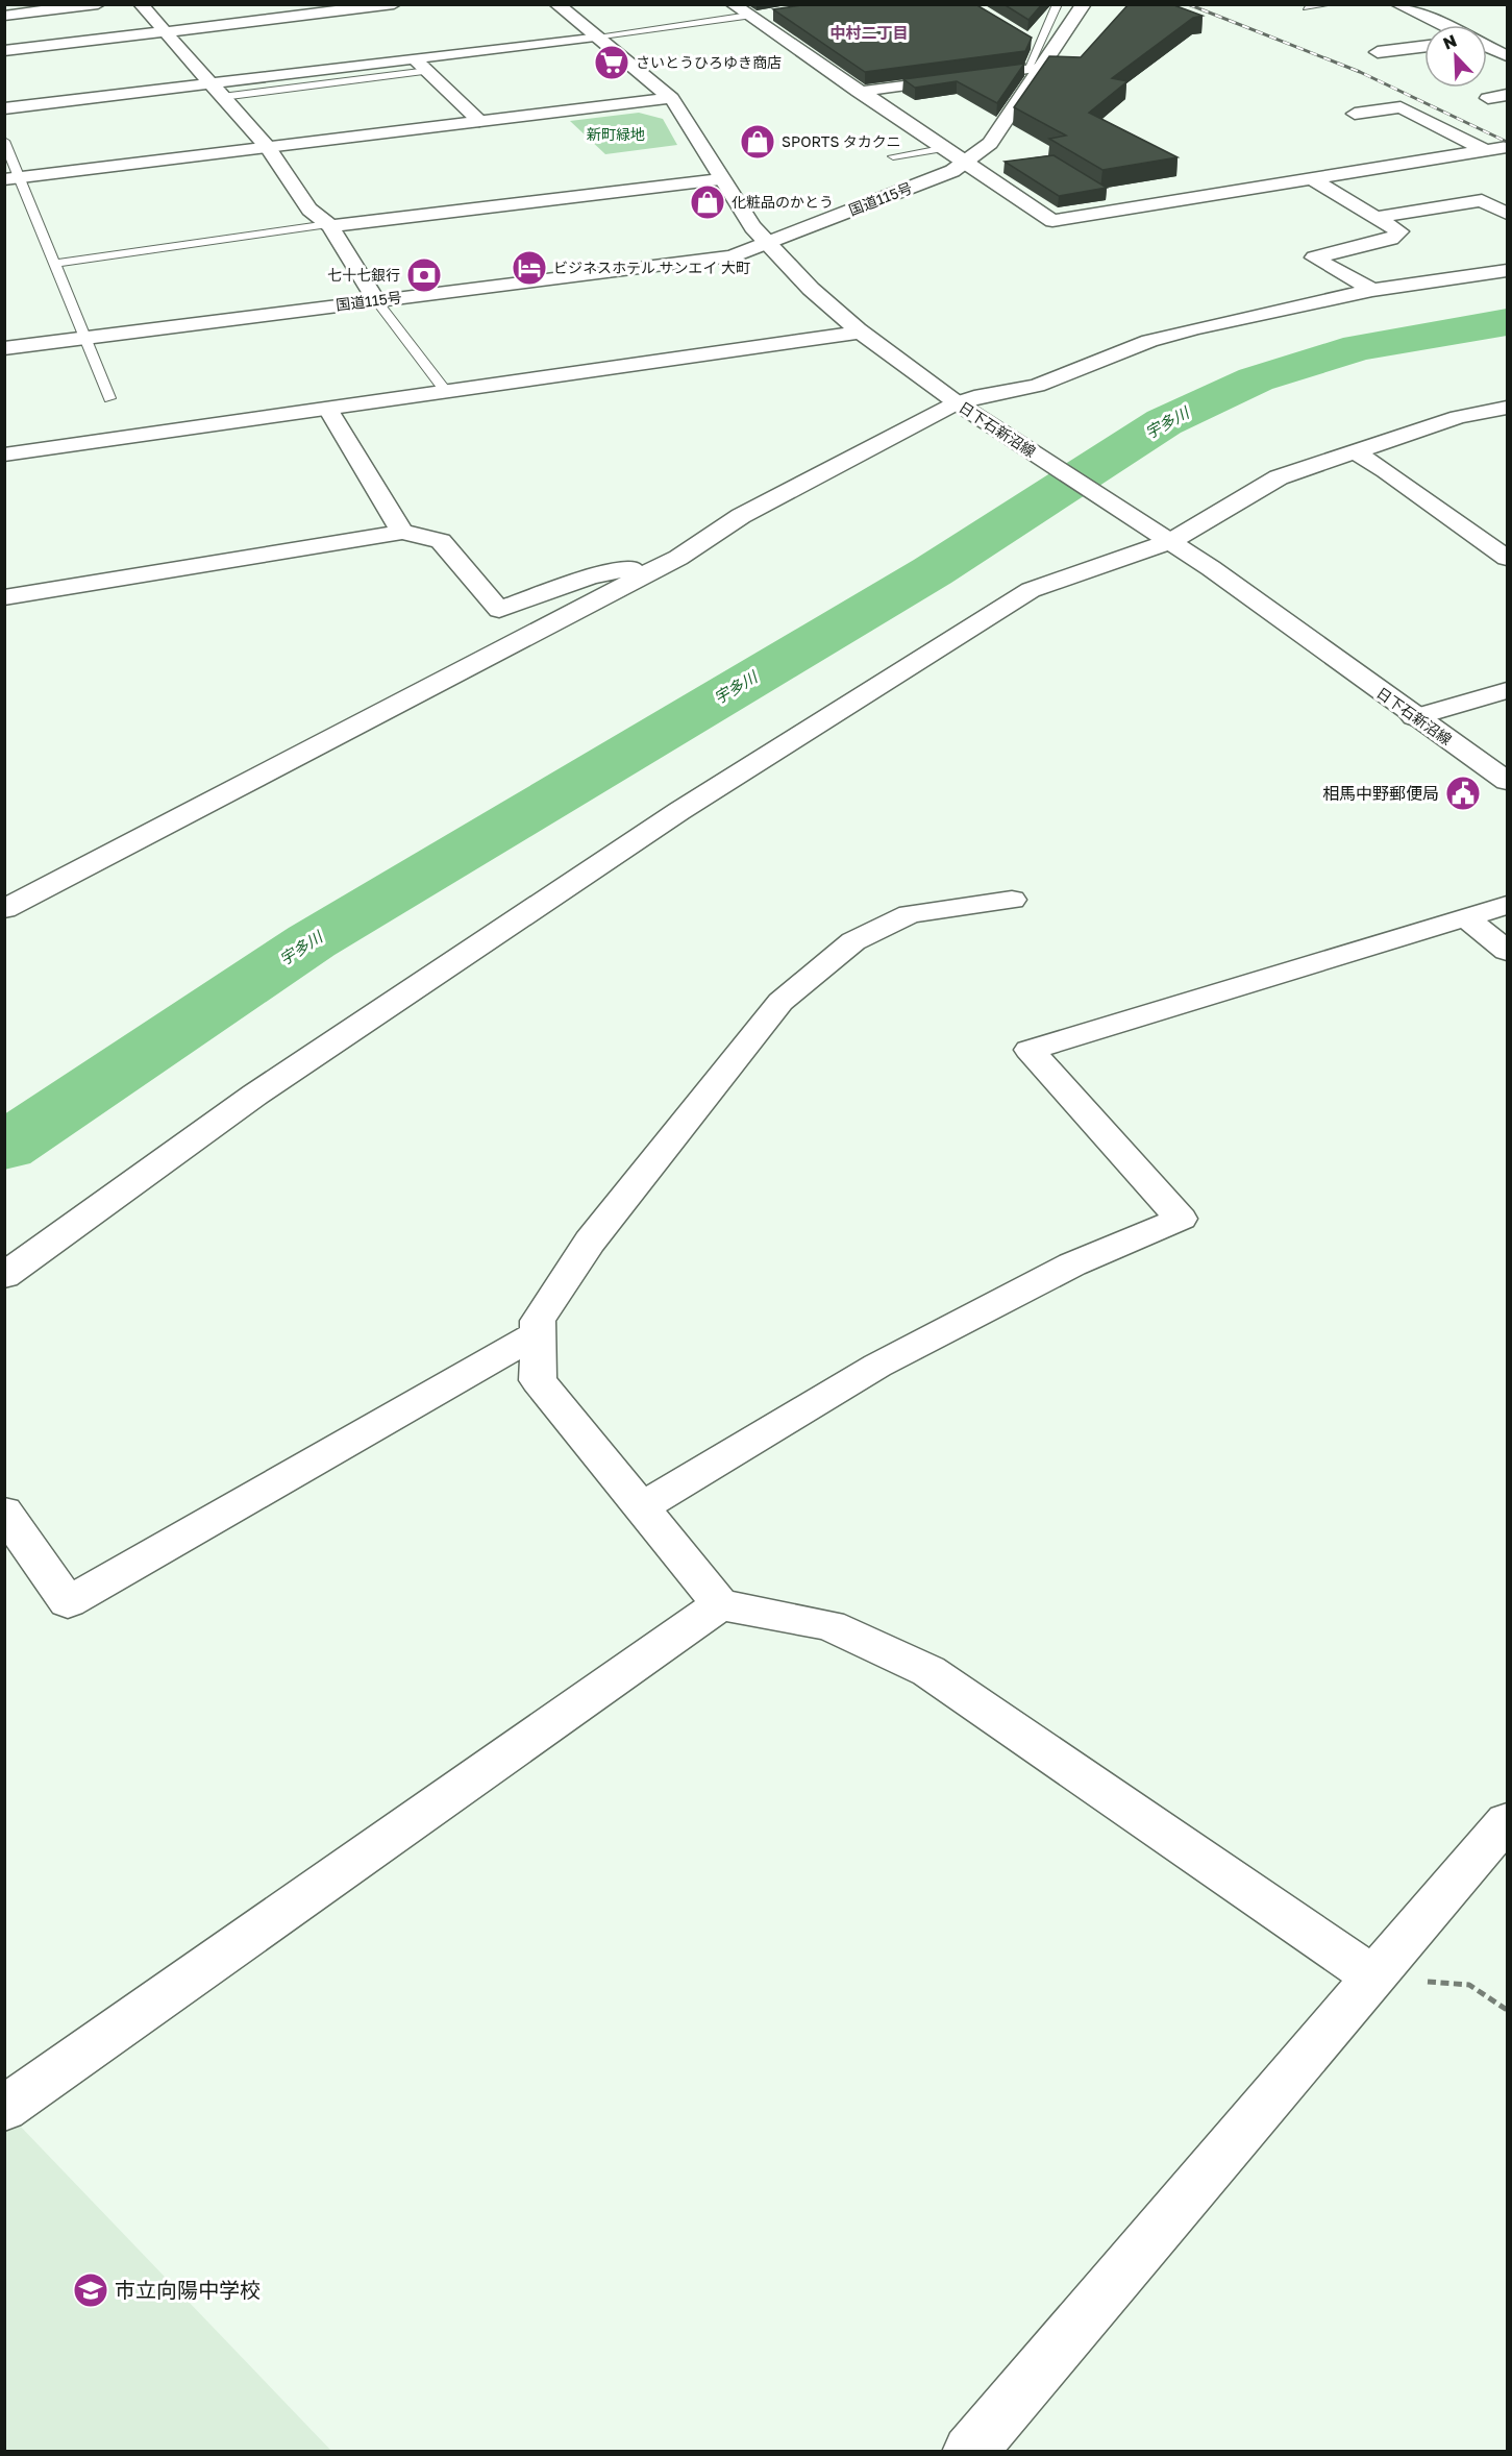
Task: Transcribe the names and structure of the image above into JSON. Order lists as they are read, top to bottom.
{
  "streets": {
    "main road": ["国道115号", "日下石新沼線"]
  },
  "crossings": [
    ["国道115号", "日下石新沼線"]
  ],
  "districts": ["中村二丁目"],
  "water": ["宇多川"],
  "parks": ["新町緑地"],
  "places": {
    "supermarket": ["さいとうひろゆき商店"],
    "shop": ["SPORTS タカクニ", "化粧品のかとう"],
    "hotel": ["ビジネスホテル サンエイ 大町"],
    "bank": ["七十七銀行"],
    "public building": ["相馬中野郵便局"],
    "school or university": ["市立向陽中学校"]
  },
  "north": "top left"
}
